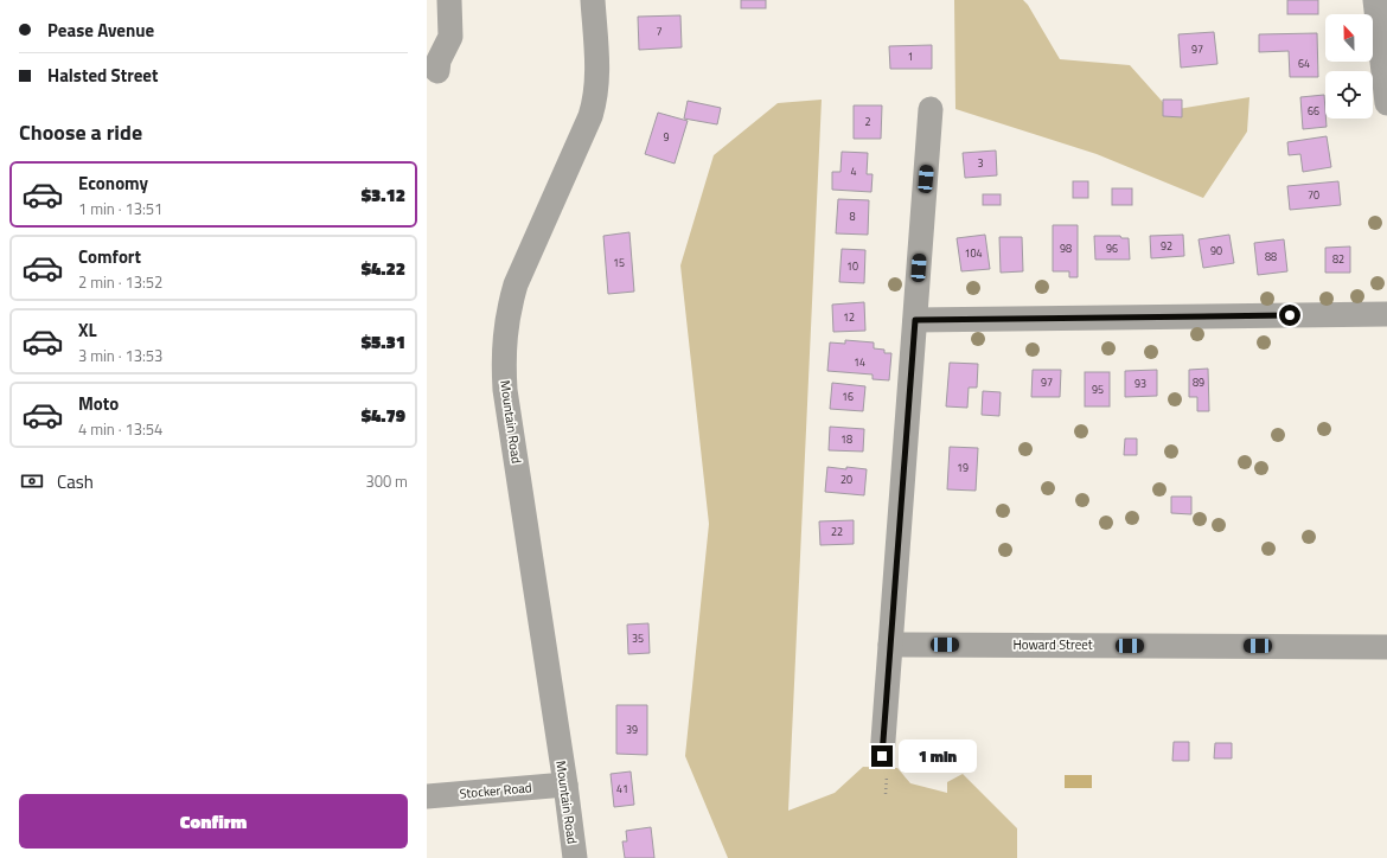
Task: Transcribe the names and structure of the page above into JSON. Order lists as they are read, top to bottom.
{
  "streets": {
    "street": ["Mountain Road", "Howard Street", "Stocker Road"]
  },
  "crossings": [
    ["Mountain Road", "Stocker Road"]
  ],
  "house_numbers": [
    "7",
    "97",
    "1",
    "64",
    "66",
    "2",
    "9",
    "3",
    "4",
    "70",
    "8",
    "92",
    "98",
    "96",
    "90",
    "104",
    "88",
    "82",
    "15",
    "10",
    "12",
    "14",
    "97",
    "89",
    "93",
    "95",
    "16",
    "18",
    "19",
    "20",
    "22",
    "35",
    "39",
    "41"
  ],
  "north": "top",
  "page": {
    "banner": ["Pease Avenue", "Halsted Street"],
    "heading": "Choose a ride",
    "list": [
      {
        "name": "Economy",
        "note": "1 min · 13:51",
        "value": "$3.12"
      },
      {
        "name": "Comfort",
        "note": "2 min · 13:52",
        "value": "$4.22"
      },
      {
        "name": "XL",
        "note": "3 min · 13:53",
        "value": "$5.31"
      },
      {
        "name": "Moto",
        "note": "4 min · 13:54",
        "value": "$4.79"
      }
    ],
    "pay": ["Cash", "300 m"],
    "bubble": "1 min",
    "buttons": "Confirm"
  }
}
